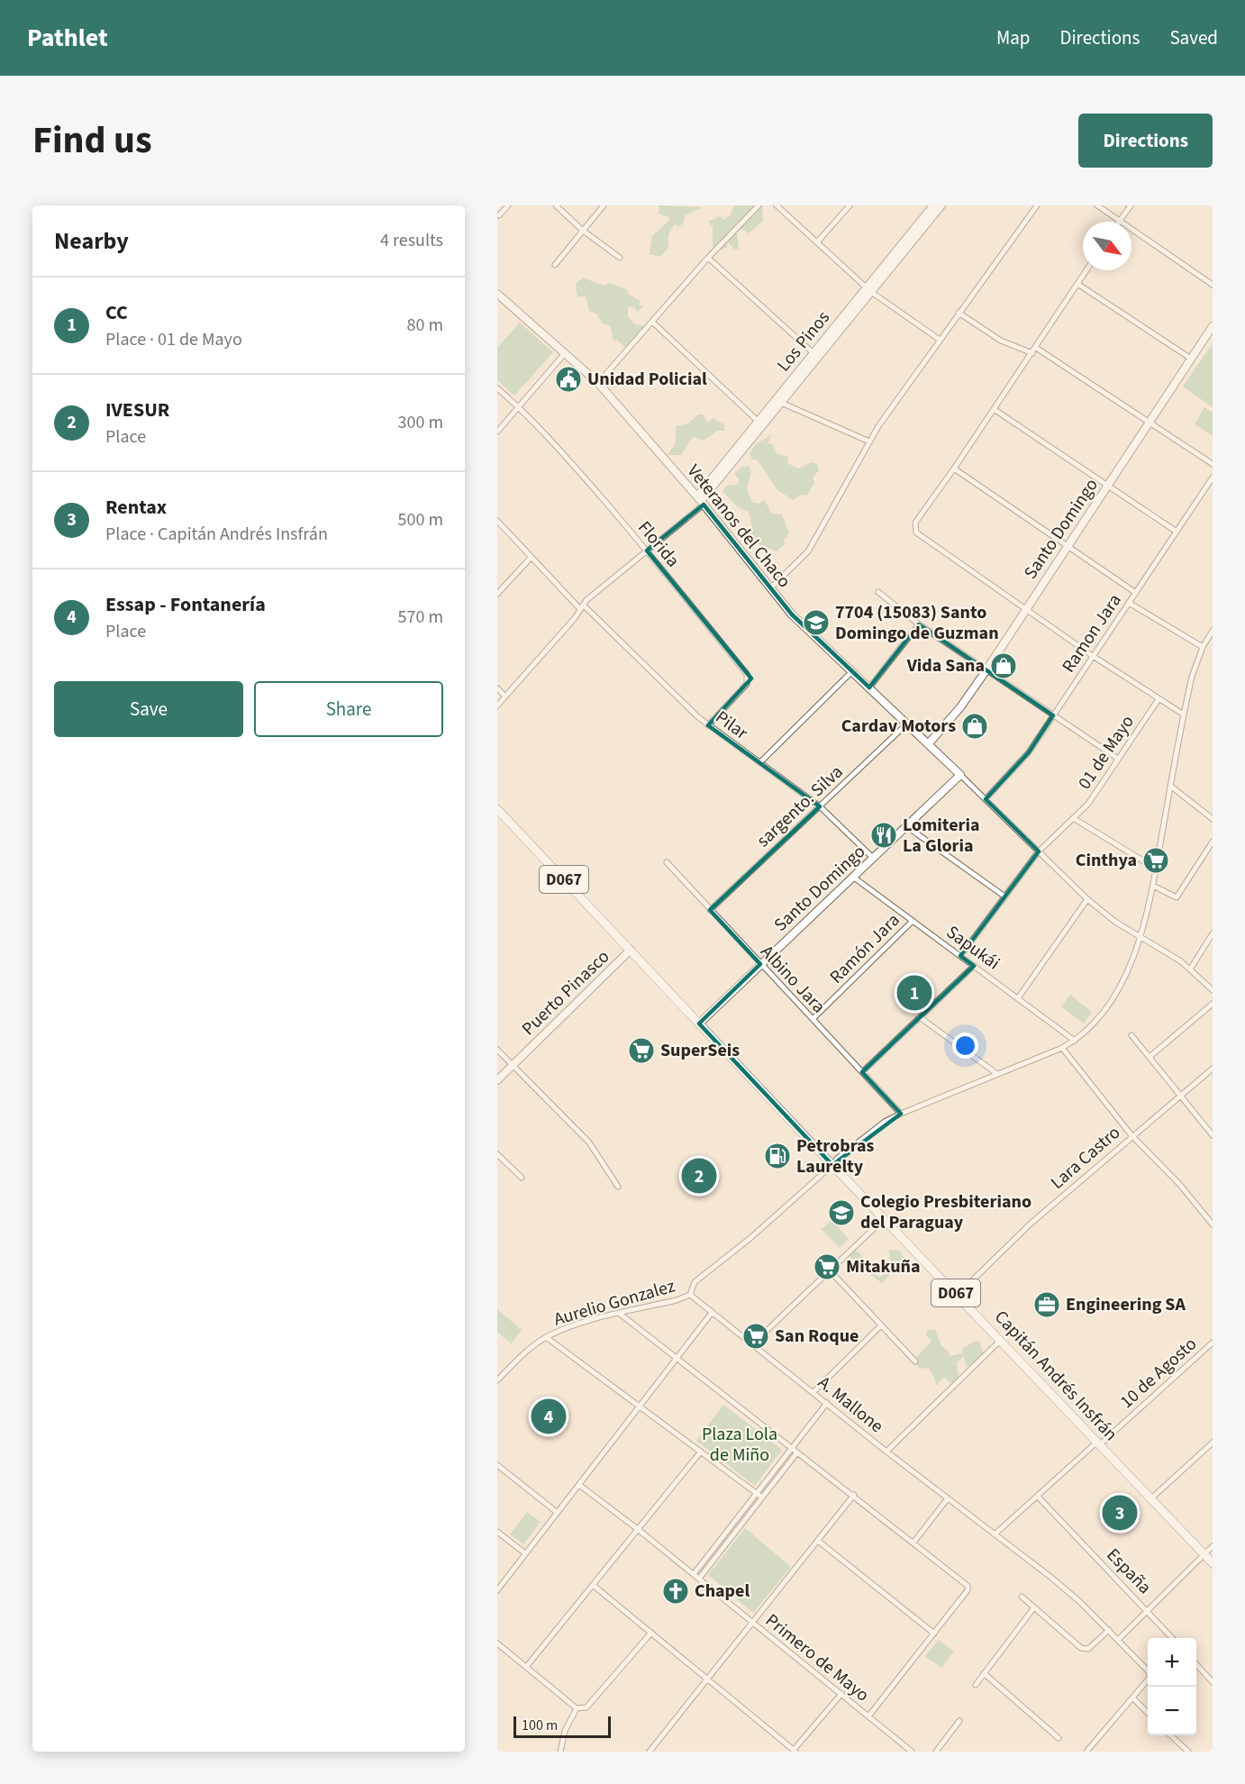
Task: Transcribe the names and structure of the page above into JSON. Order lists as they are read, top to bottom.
{
  "streets": {
    "main road": ["D067", "Capitán Andrés Insfrán"],
    "street": [
      "Los Pinos",
      "Veteranos del Chaco",
      "Santo Domingo",
      "Florida",
      "Ramon Jara",
      "Pilar",
      "01 de Mayo",
      "sargento. Silva",
      "Sapukái",
      "Ramón Jara",
      "Albino Jara",
      "Puerto Pinasco",
      "Lara Castro",
      "Aurelio Gonzalez",
      "10 de Agosto",
      "A. Mallone",
      "España",
      "Primero de Mayo"
    ]
  },
  "crossings": [
    ["Los Pinos", "Veteranos del Chaco"],
    ["Los Pinos", "Florida"],
    ["Los Pinos", "Pilar"],
    ["Veteranos del Chaco", "Santo Domingo"],
    ["Veteranos del Chaco", "sargento. Silva"],
    ["Santo Domingo", "Pilar"],
    ["Santo Domingo", "Sapukái"],
    ["Santo Domingo", "Albino Jara"],
    ["Santo Domingo", "Capitán Andrés Insfrán"],
    ["Florida", "Pilar"],
    ["Pilar", "sargento. Silva"],
    ["sargento. Silva", "Albino Jara"],
    ["Sapukái", "Ramón Jara"],
    ["Sapukái", "Aurelio Gonzalez"],
    ["Ramón Jara", "Albino Jara"],
    ["Albino Jara", "Aurelio Gonzalez"],
    ["Puerto Pinasco", "Capitán Andrés Insfrán"],
    ["Lara Castro", "Capitán Andrés Insfrán"],
    ["Aurelio Gonzalez", "Capitán Andrés Insfrán"],
    ["Aurelio Gonzalez", "A. Mallone"],
    ["10 de Agosto", "Capitán Andrés Insfrán"],
    ["10 de Agosto", "A. Mallone"],
    ["10 de Agosto", "España"]
  ],
  "parks": ["Plaza Lola de Miño"],
  "places": {
    "public building": ["Unidad Policial"],
    "school or university": ["7704 (15083) Santo Domingo de Guzman", "Colegio Presbiteriano del Paraguay"],
    "shop": ["Vida Sana", "Cardav Motors"],
    "restaurant": ["Lomiteria La Gloria"],
    "supermarket": [
      "Cinthya",
      "SuperSeis",
      "Mitakuña",
      "San Roque"
    ],
    "fuel station": ["Petrobras Laurelty"],
    "office": ["Engineering SA"],
    "church": ["Chapel"]
  },
  "scale_bar": "100 m",
  "north": "bottom right",
  "page": {
    "header": "Pathlet",
    "nav": ["Map", "Directions", "Saved"],
    "title": "Find us",
    "buttons": [
      "Directions",
      ["Save", "Share"]
    ],
    "heading": ["Nearby", "4 results"],
    "list": [
      {
        "mark": "1",
        "name": "CC",
        "note": "Place · 01 de Mayo",
        "value": "80 m"
      },
      {
        "mark": "2",
        "name": "IVESUR",
        "note": "Place",
        "value": "300 m"
      },
      {
        "mark": "3",
        "name": "Rentax",
        "note": "Place · Capitán Andrés Insfrán",
        "value": "500 m"
      },
      {
        "mark": "4",
        "name": "Essap - Fontanería",
        "note": "Place",
        "value": "570 m"
      }
    ],
    "pins": [
      "1",
      "2",
      "4",
      "3"
    ],
    "map_buttons": ["+", "−"],
    "scale": "100 m"
  }
}
